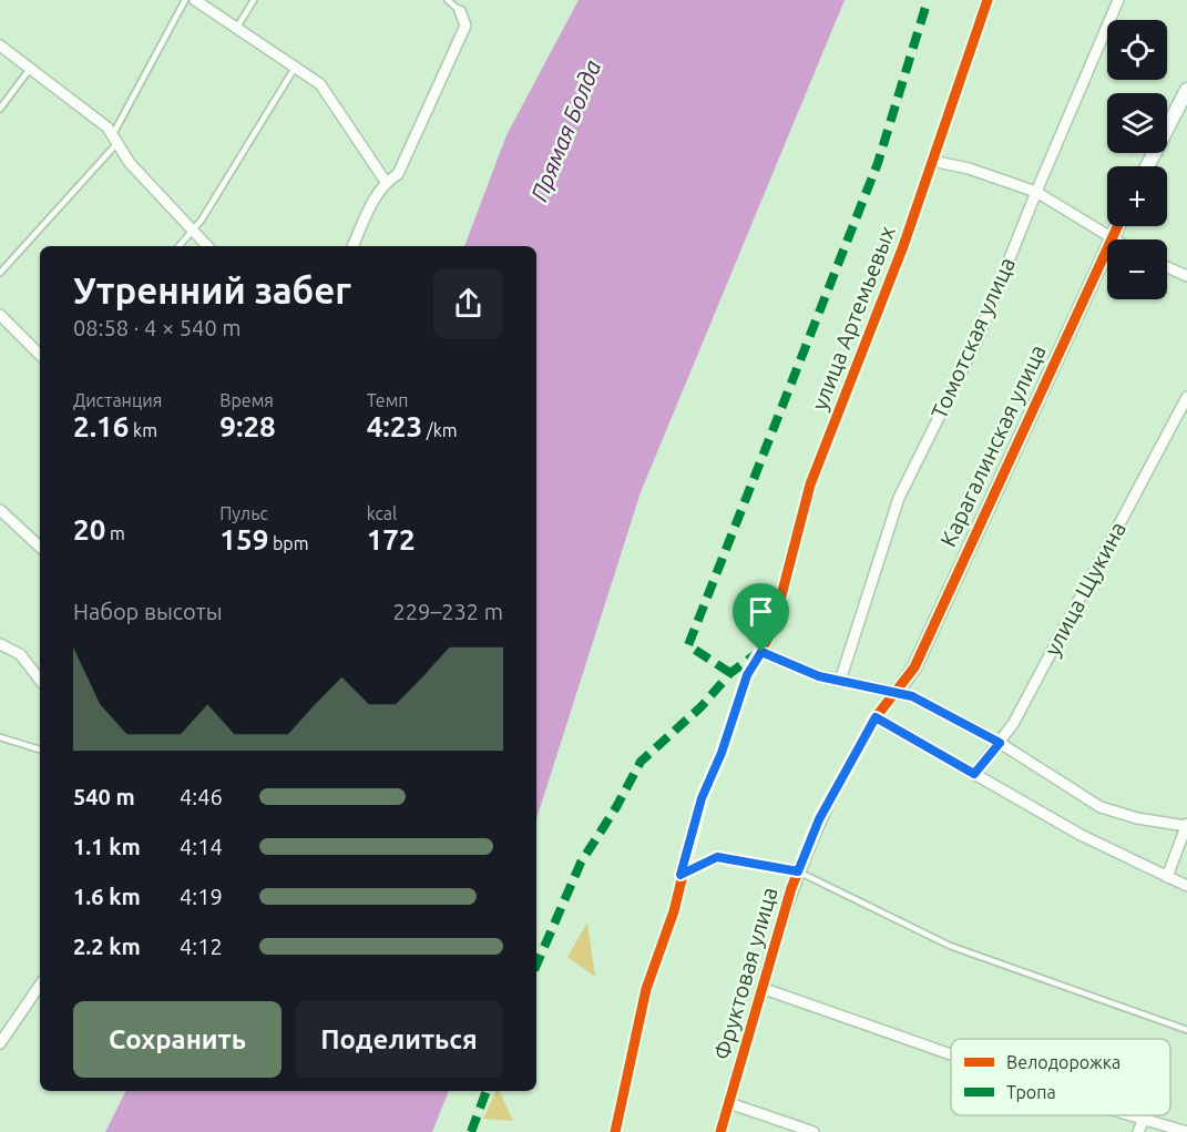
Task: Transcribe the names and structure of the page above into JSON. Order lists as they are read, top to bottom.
{
  "streets": {
    "street": [
      "улица Артемьевых",
      "Томотская улица",
      "Карагалинская улица",
      "улица Щукина",
      "Фруктовая улица"
    ]
  },
  "crossings": [
    ["Карагалинская улица", "Фруктовая улица"]
  ],
  "water": ["Прямая Болда"],
  "legend": ["Велодорожка", "Тропа"],
  "page": {
    "map_buttons": ["+", "−"],
    "heading": ["Утренний забег", "08:58 · 4 × 540 m"],
    "stats": [
      ["Дистанция", "2.16 km"],
      ["Время", "9:28"],
      ["Темп", "4:23 /km"],
      ["20 m"],
      ["Пульс", "159 bpm"],
      ["kcal", "172"]
    ],
    "chart": ["Набор высоты", "229–232 m"],
    "list": [
      {
        "name": "540 m",
        "note": "4:46"
      },
      {
        "name": "1.1 km",
        "note": "4:14"
      },
      {
        "name": "1.6 km",
        "note": "4:19"
      },
      {
        "name": "2.2 km",
        "note": "4:12"
      }
    ],
    "buttons": ["Сохранить", "Поделиться"]
  }
}
